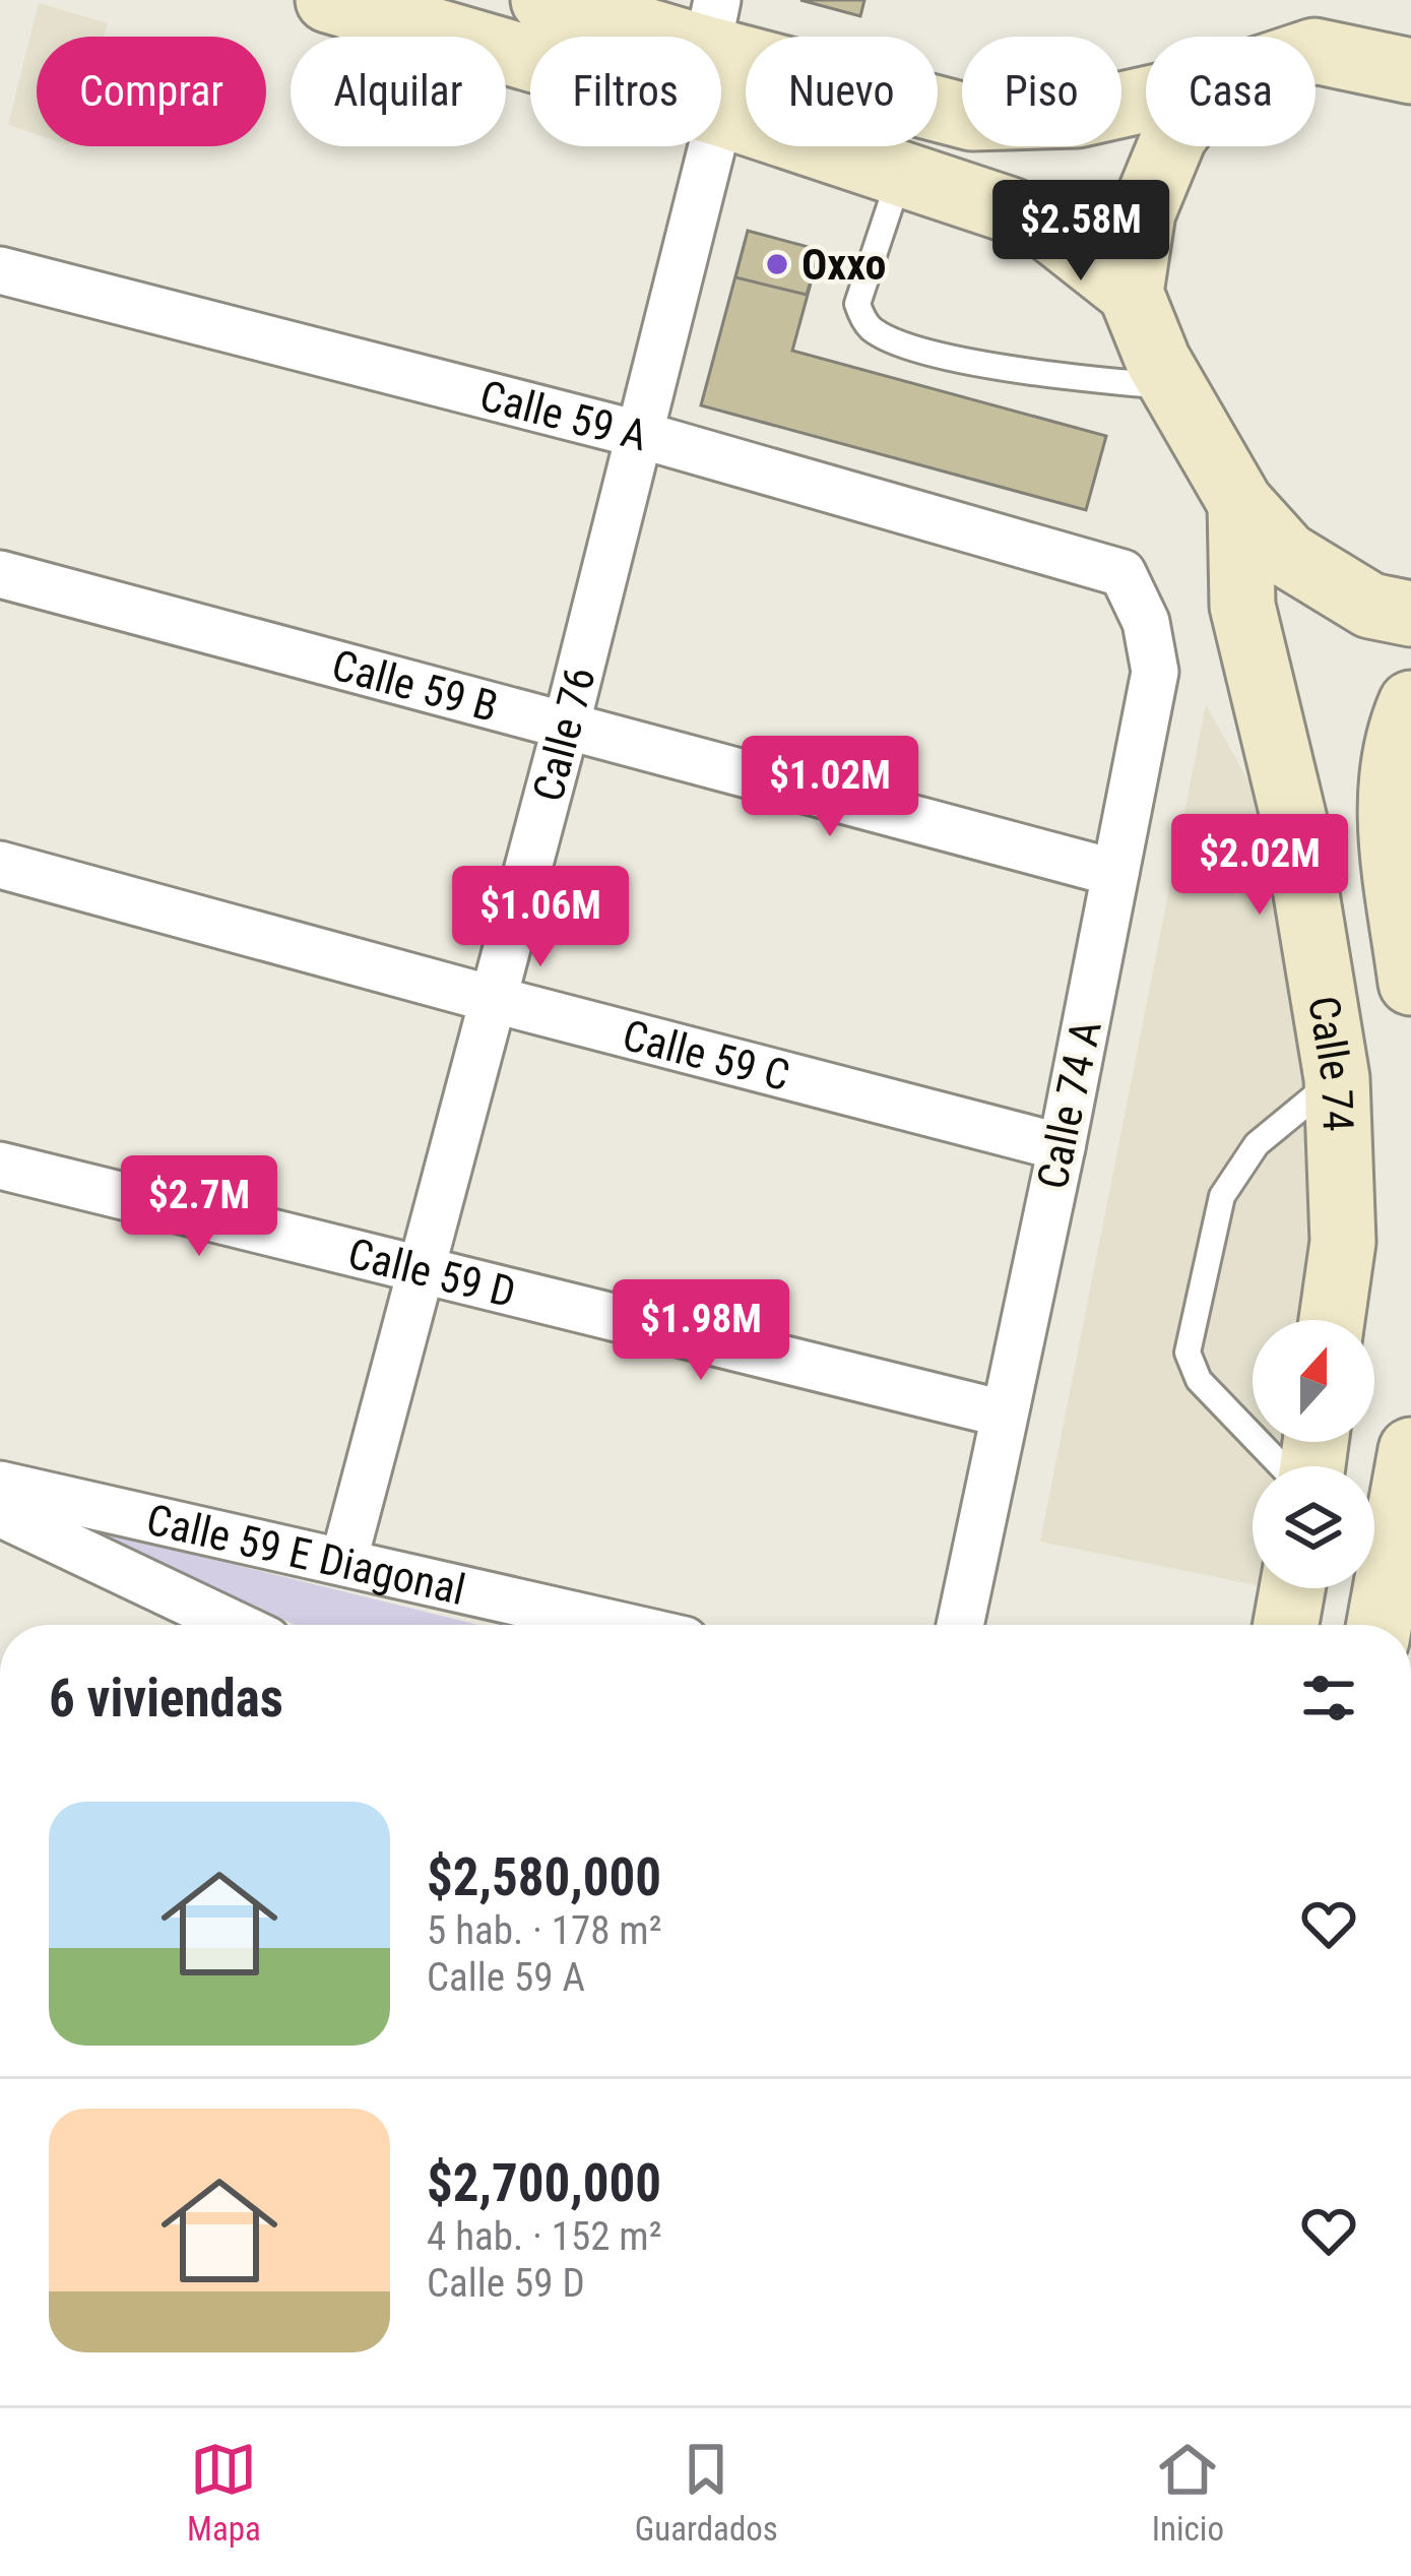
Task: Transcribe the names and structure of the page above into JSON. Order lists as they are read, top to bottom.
{
  "streets": {
    "main road": ["Calle 74"],
    "street": [
      "Calle 59 A",
      "Calle 59 B",
      "Calle 76",
      "Calle 59 C",
      "Calle 74 A",
      "Calle 59 D",
      "Calle 59 E Diagonal"
    ]
  },
  "crossings": [
    ["Calle 59 A", "Calle 76"],
    ["Calle 59 A", "Calle 74 A"],
    ["Calle 59 B", "Calle 76"],
    ["Calle 59 B", "Calle 74 A"],
    ["Calle 76", "Calle 59 C"],
    ["Calle 76", "Calle 59 D"],
    ["Calle 76", "Calle 59 E Diagonal"],
    ["Calle 59 C", "Calle 74 A"],
    ["Calle 74 A", "Calle 59 D"]
  ],
  "places": ["Oxxo"],
  "north": "top",
  "page": {
    "chip": [
      "Comprar",
      "Alquilar",
      "Filtros",
      "Nuevo",
      "Piso",
      "Casa"
    ],
    "price": [
      "$2.58M",
      "$1.02M",
      "$2.02M",
      "$1.06M",
      "$2.7M",
      "$1.98M"
    ],
    "heading": "6 viviendas",
    "list": [
      {
        "name": "$2,580,000",
        "note": "5 hab. · 178 m² · Calle 59 A"
      },
      {
        "name": "$2,700,000",
        "note": "4 hab. · 152 m² · Calle 59 D"
      }
    ],
    "tabs": ["Mapa", "Guardados", "Inicio"]
  }
}
